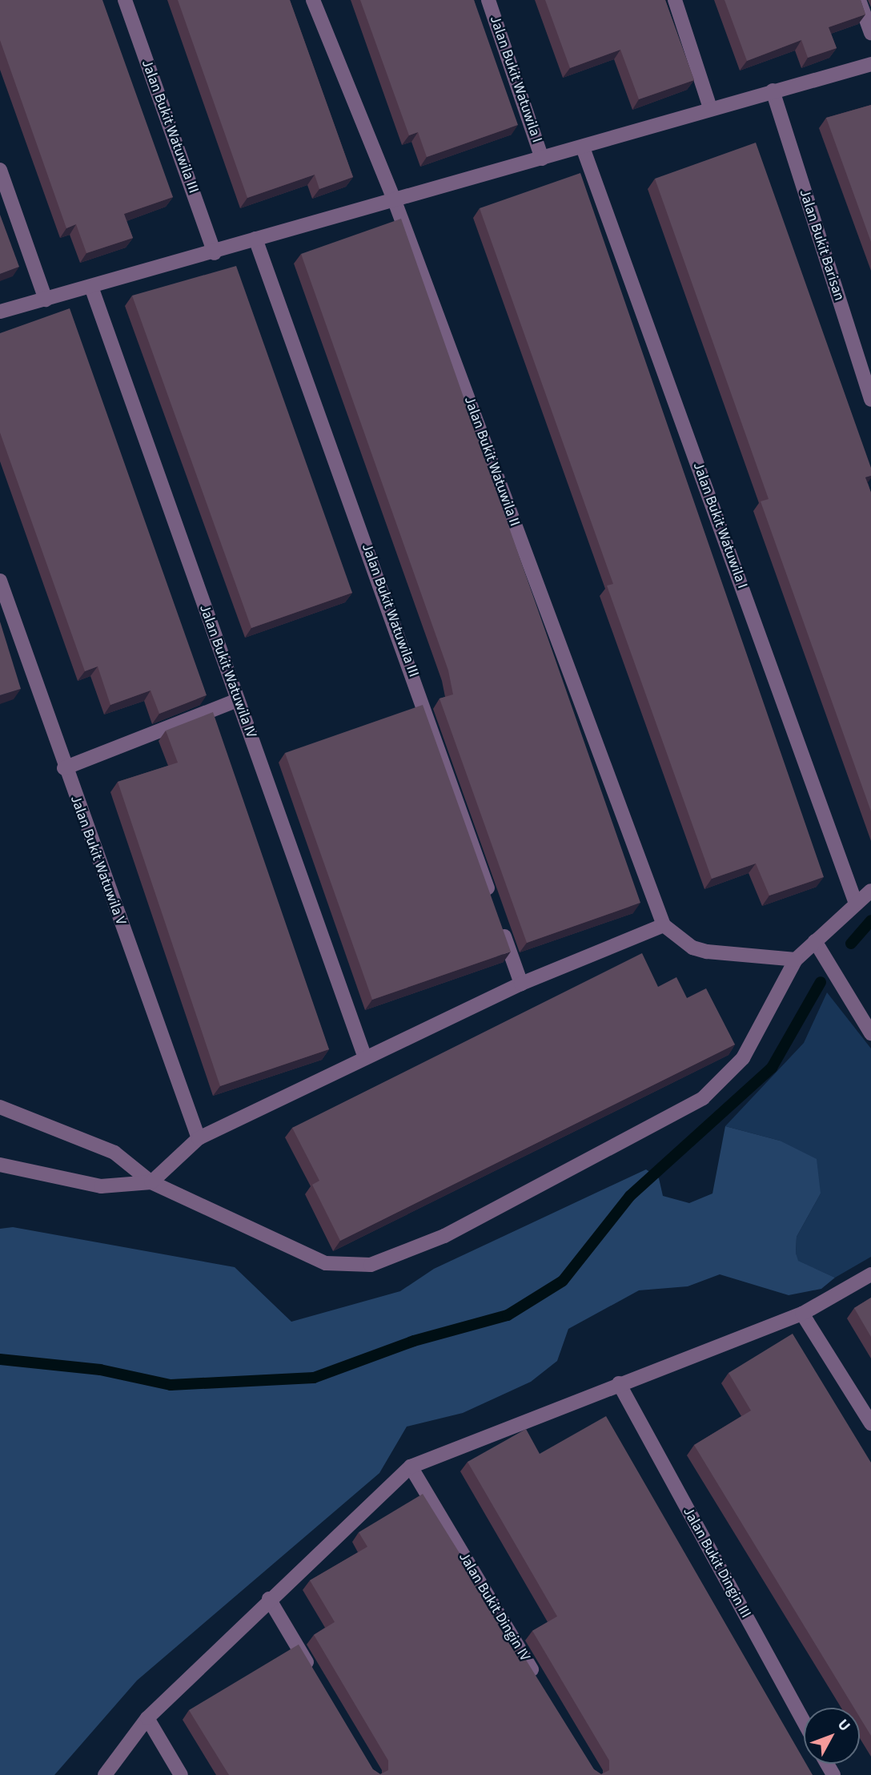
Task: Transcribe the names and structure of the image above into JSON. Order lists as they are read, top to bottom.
{
  "streets": {
    "street": [
      "Jalan Bukit Watuwila I",
      "Jalan Bukit Watuwila III",
      "Jalan Bukit Barisan",
      "Jalan Bukit Watuwila II",
      "Jalan Bukit Watuwila IV",
      "Jalan Bukit Watuwila V",
      "Jalan Bukit Dingin III",
      "Jalan Bukit Dingin IV"
    ]
  },
  "north": "top right"
}
